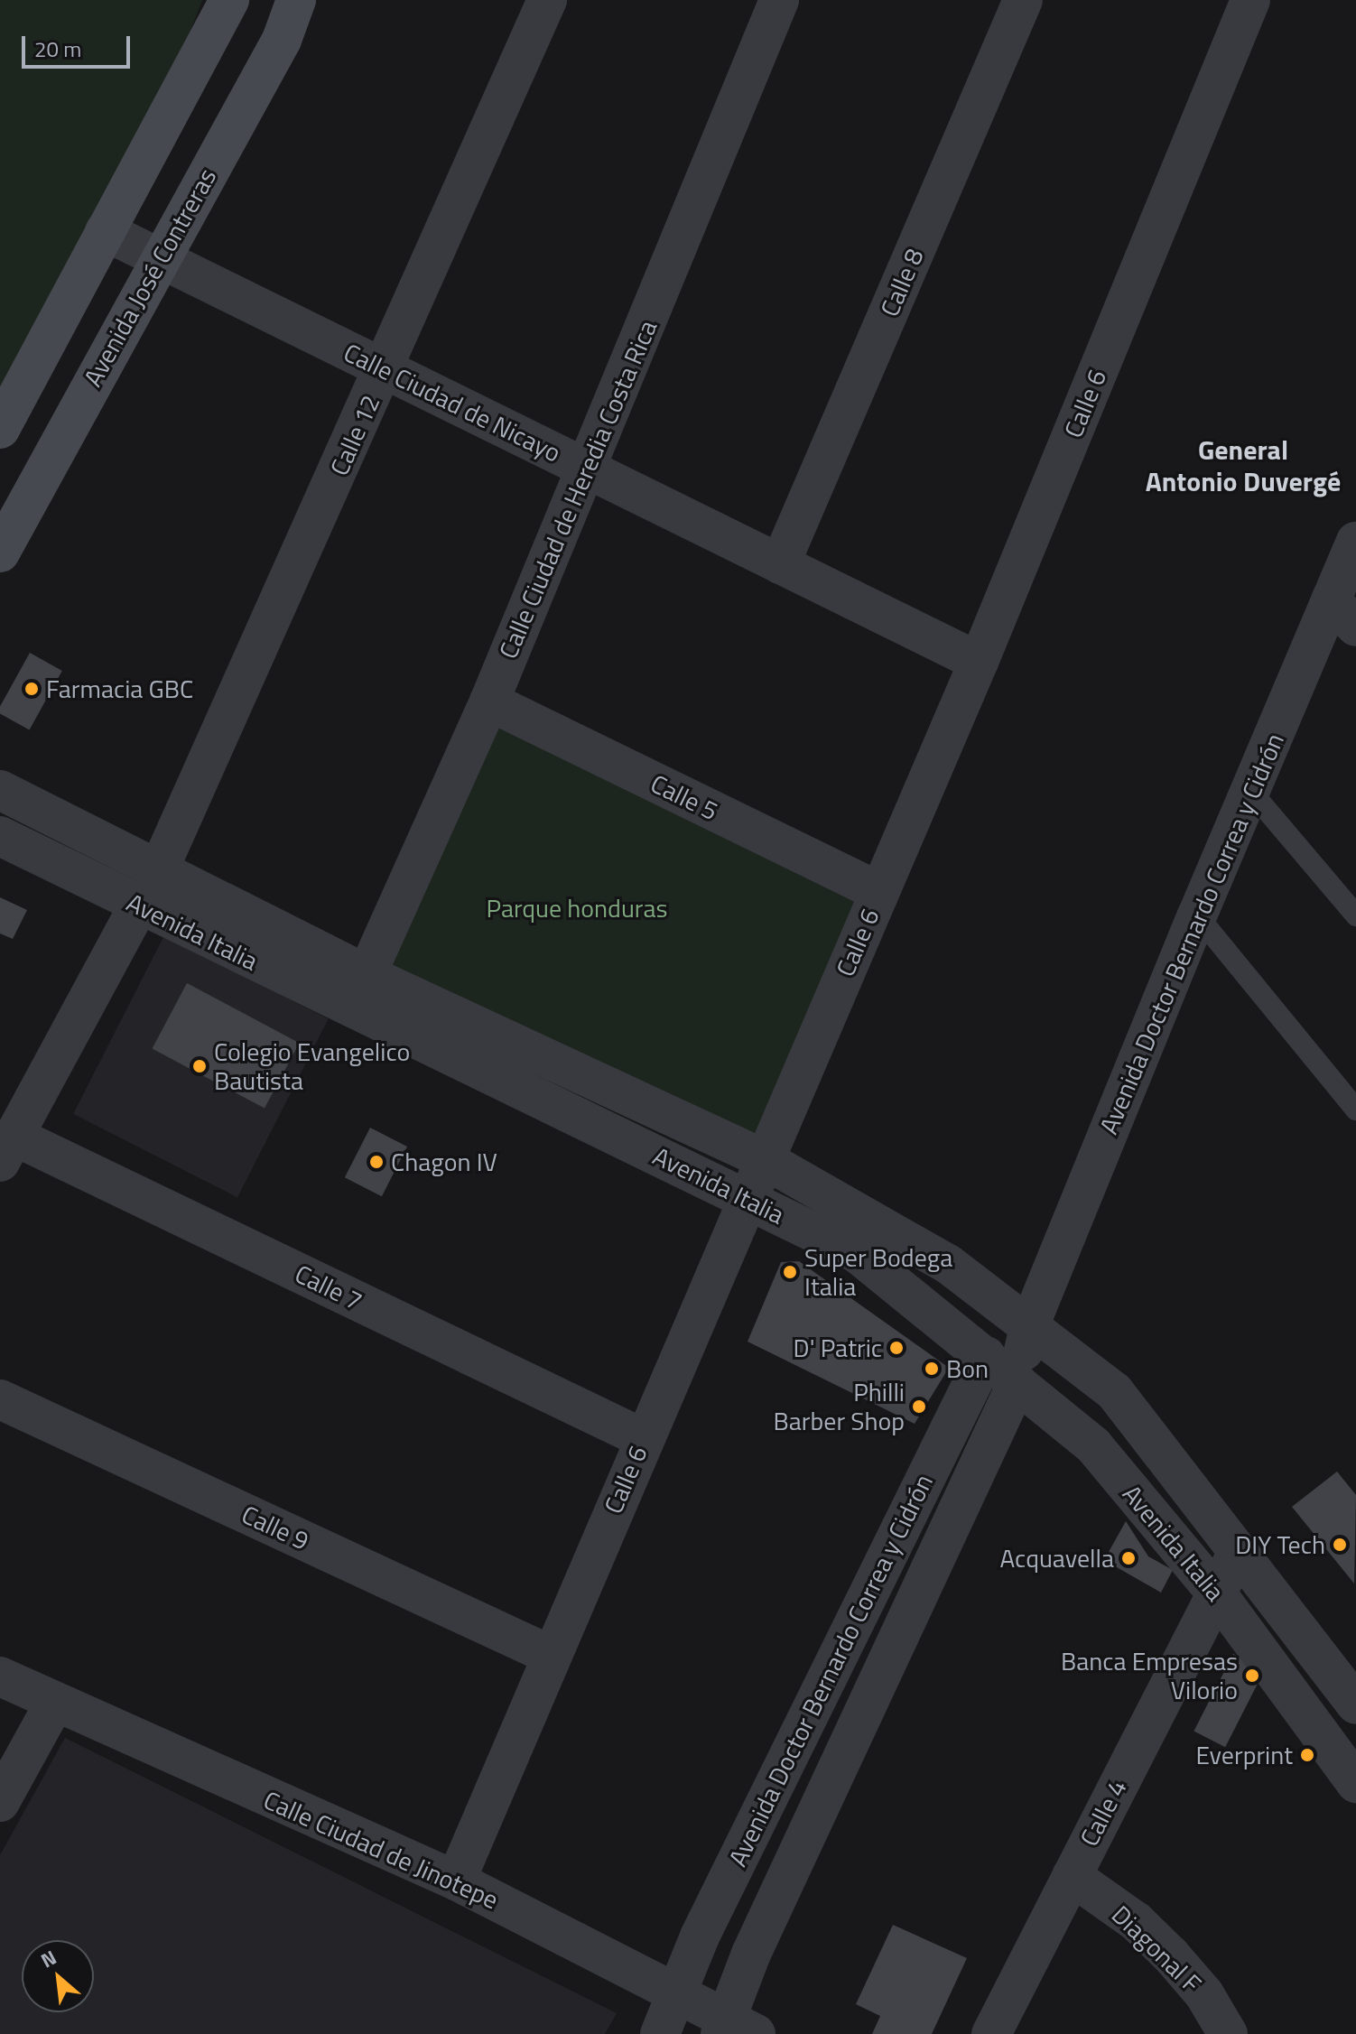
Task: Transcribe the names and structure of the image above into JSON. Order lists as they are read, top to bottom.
{
  "streets": {
    "main road": ["Avenida José Contreras"],
    "street": [
      "Calle 8",
      "Calle Ciudad de Nicayo",
      "Calle 6",
      "Calle 12",
      "Calle Ciudad de Heredia Costa Rica",
      "Calle 5",
      "Avenida Italia",
      "Avenida Doctor Bernardo Correa y Cidrón",
      "Calle 7",
      "Calle 9",
      "Calle 4",
      "Calle Ciudad de Jinotepe",
      "Diagonal F"
    ]
  },
  "crossings": [
    ["Avenida José Contreras", "Calle Ciudad de Nicayo"],
    ["Calle 8", "Calle Ciudad de Nicayo"],
    ["Calle Ciudad de Nicayo", "Calle 6"],
    ["Calle Ciudad de Nicayo", "Calle 12"],
    ["Calle Ciudad de Nicayo", "Calle Ciudad de Heredia Costa Rica"],
    ["Calle 6", "Calle 5"],
    ["Calle 6", "Avenida Italia"],
    ["Calle 6", "Calle 7"],
    ["Calle 6", "Calle 9"],
    ["Calle 6", "Calle Ciudad de Jinotepe"],
    ["Calle 12", "Avenida Italia"],
    ["Calle Ciudad de Heredia Costa Rica", "Calle 5"],
    ["Calle Ciudad de Heredia Costa Rica", "Avenida Italia"],
    ["Avenida Italia", "Avenida Doctor Bernardo Correa y Cidrón"],
    ["Avenida Italia", "Calle 4"],
    ["Avenida Doctor Bernardo Correa y Cidrón", "Calle Ciudad de Jinotepe"],
    ["Calle 4", "Diagonal F"]
  ],
  "districts": ["General Antonio Duvergé"],
  "parks": ["Parque honduras"],
  "places": [
    "Farmacia GBC",
    "Colegio Evangelico Bautista",
    "Chagon IV",
    "Super Bodega Italia",
    "D' Patric",
    "Bon",
    "Philli Barber Shop",
    "DIY Tech",
    "Acquavella",
    "Banca Empresas Vilorio",
    "Everprint"
  ],
  "scale_bar": "20 m",
  "north": "top left"
}
